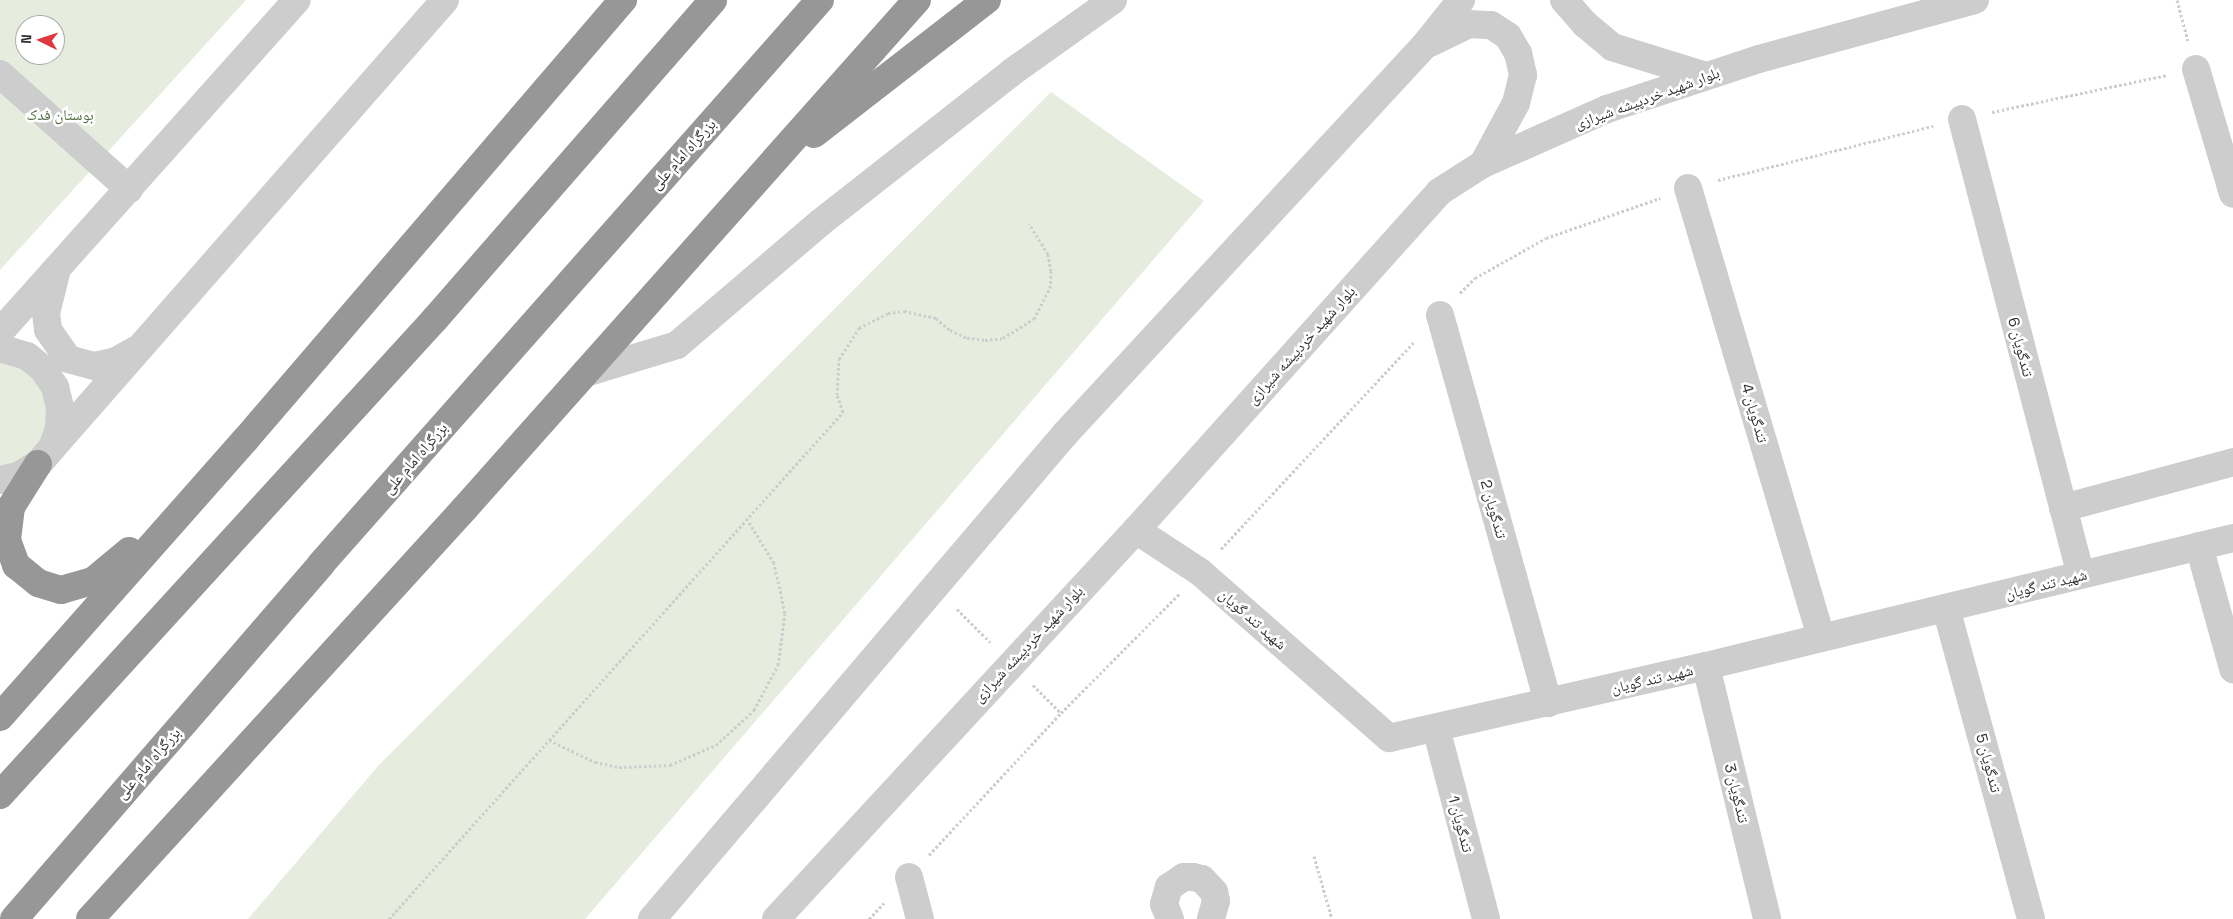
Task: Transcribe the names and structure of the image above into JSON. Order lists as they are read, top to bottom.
{
  "streets": {
    "highway": ["بزرگراه امام علی"],
    "street": [
      "بلوار شهید خردپیشه شیرازی",
      "تندگویان 6",
      "تندگویان 4",
      "تندگویان 2",
      "شهید تند گویان",
      "تندگویان 5",
      "تندگویان 3",
      "تندگویان 1"
    ]
  },
  "crossings": [
    ["بلوار شهید خردپیشه شیرازی", "شهید تند گویان"],
    ["تندگویان 6", "شهید تند گویان"],
    ["تندگویان 4", "شهید تند گویان"],
    ["تندگویان 2", "شهید تند گویان"],
    ["شهید تند گویان", "تندگویان 5"],
    ["شهید تند گویان", "تندگویان 3"],
    ["شهید تند گویان", "تندگویان 1"]
  ],
  "parks": ["بوستان فدک"],
  "north": "left"
}
